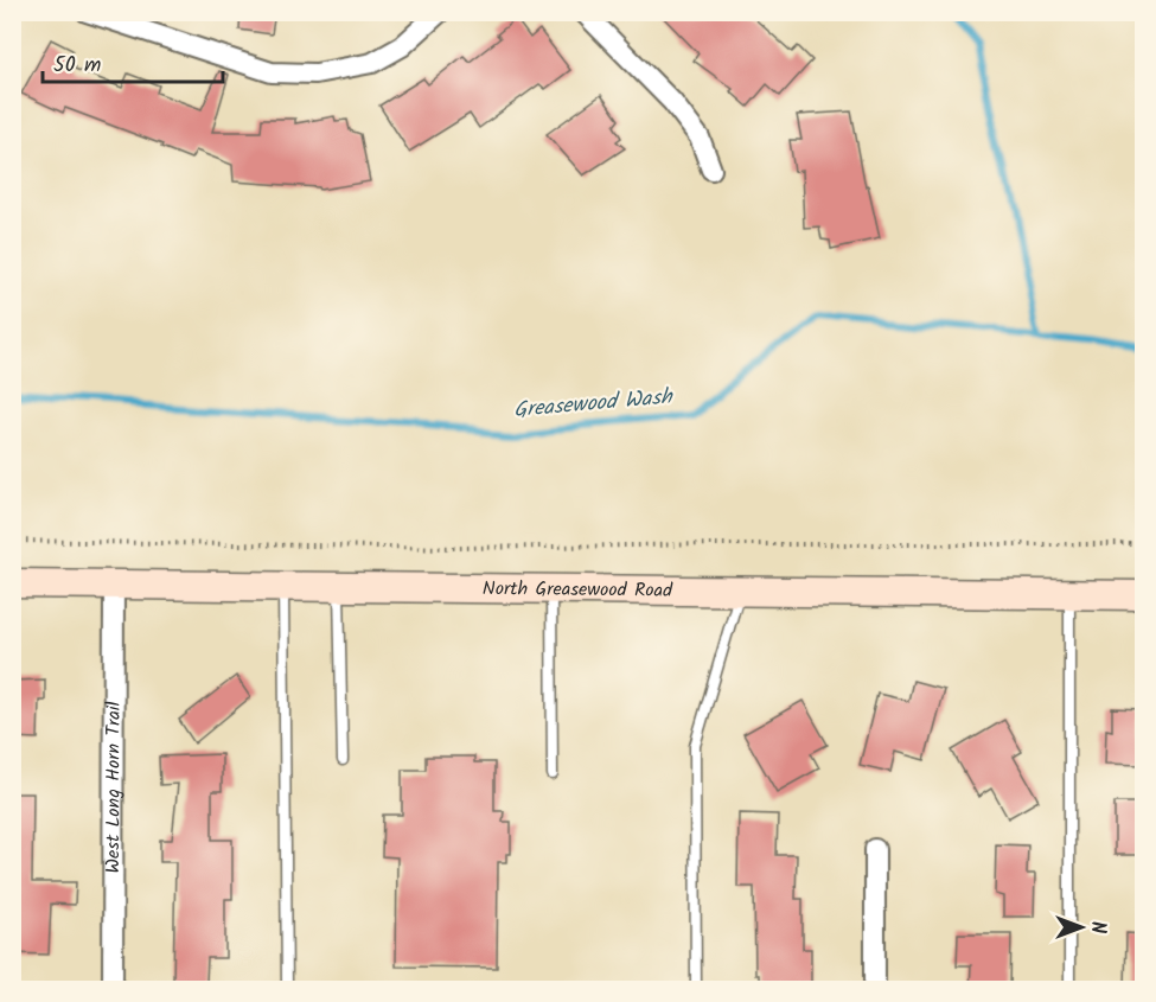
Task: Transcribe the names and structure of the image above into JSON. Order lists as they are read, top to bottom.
{
  "streets": {
    "street": ["North Greasewood Road", "West Long Horn Trail"]
  },
  "crossings": [
    ["North Greasewood Road", "West Long Horn Trail"]
  ],
  "water": ["Greasewood Wash"],
  "scale_bar": "50 m",
  "north": "right"
}
